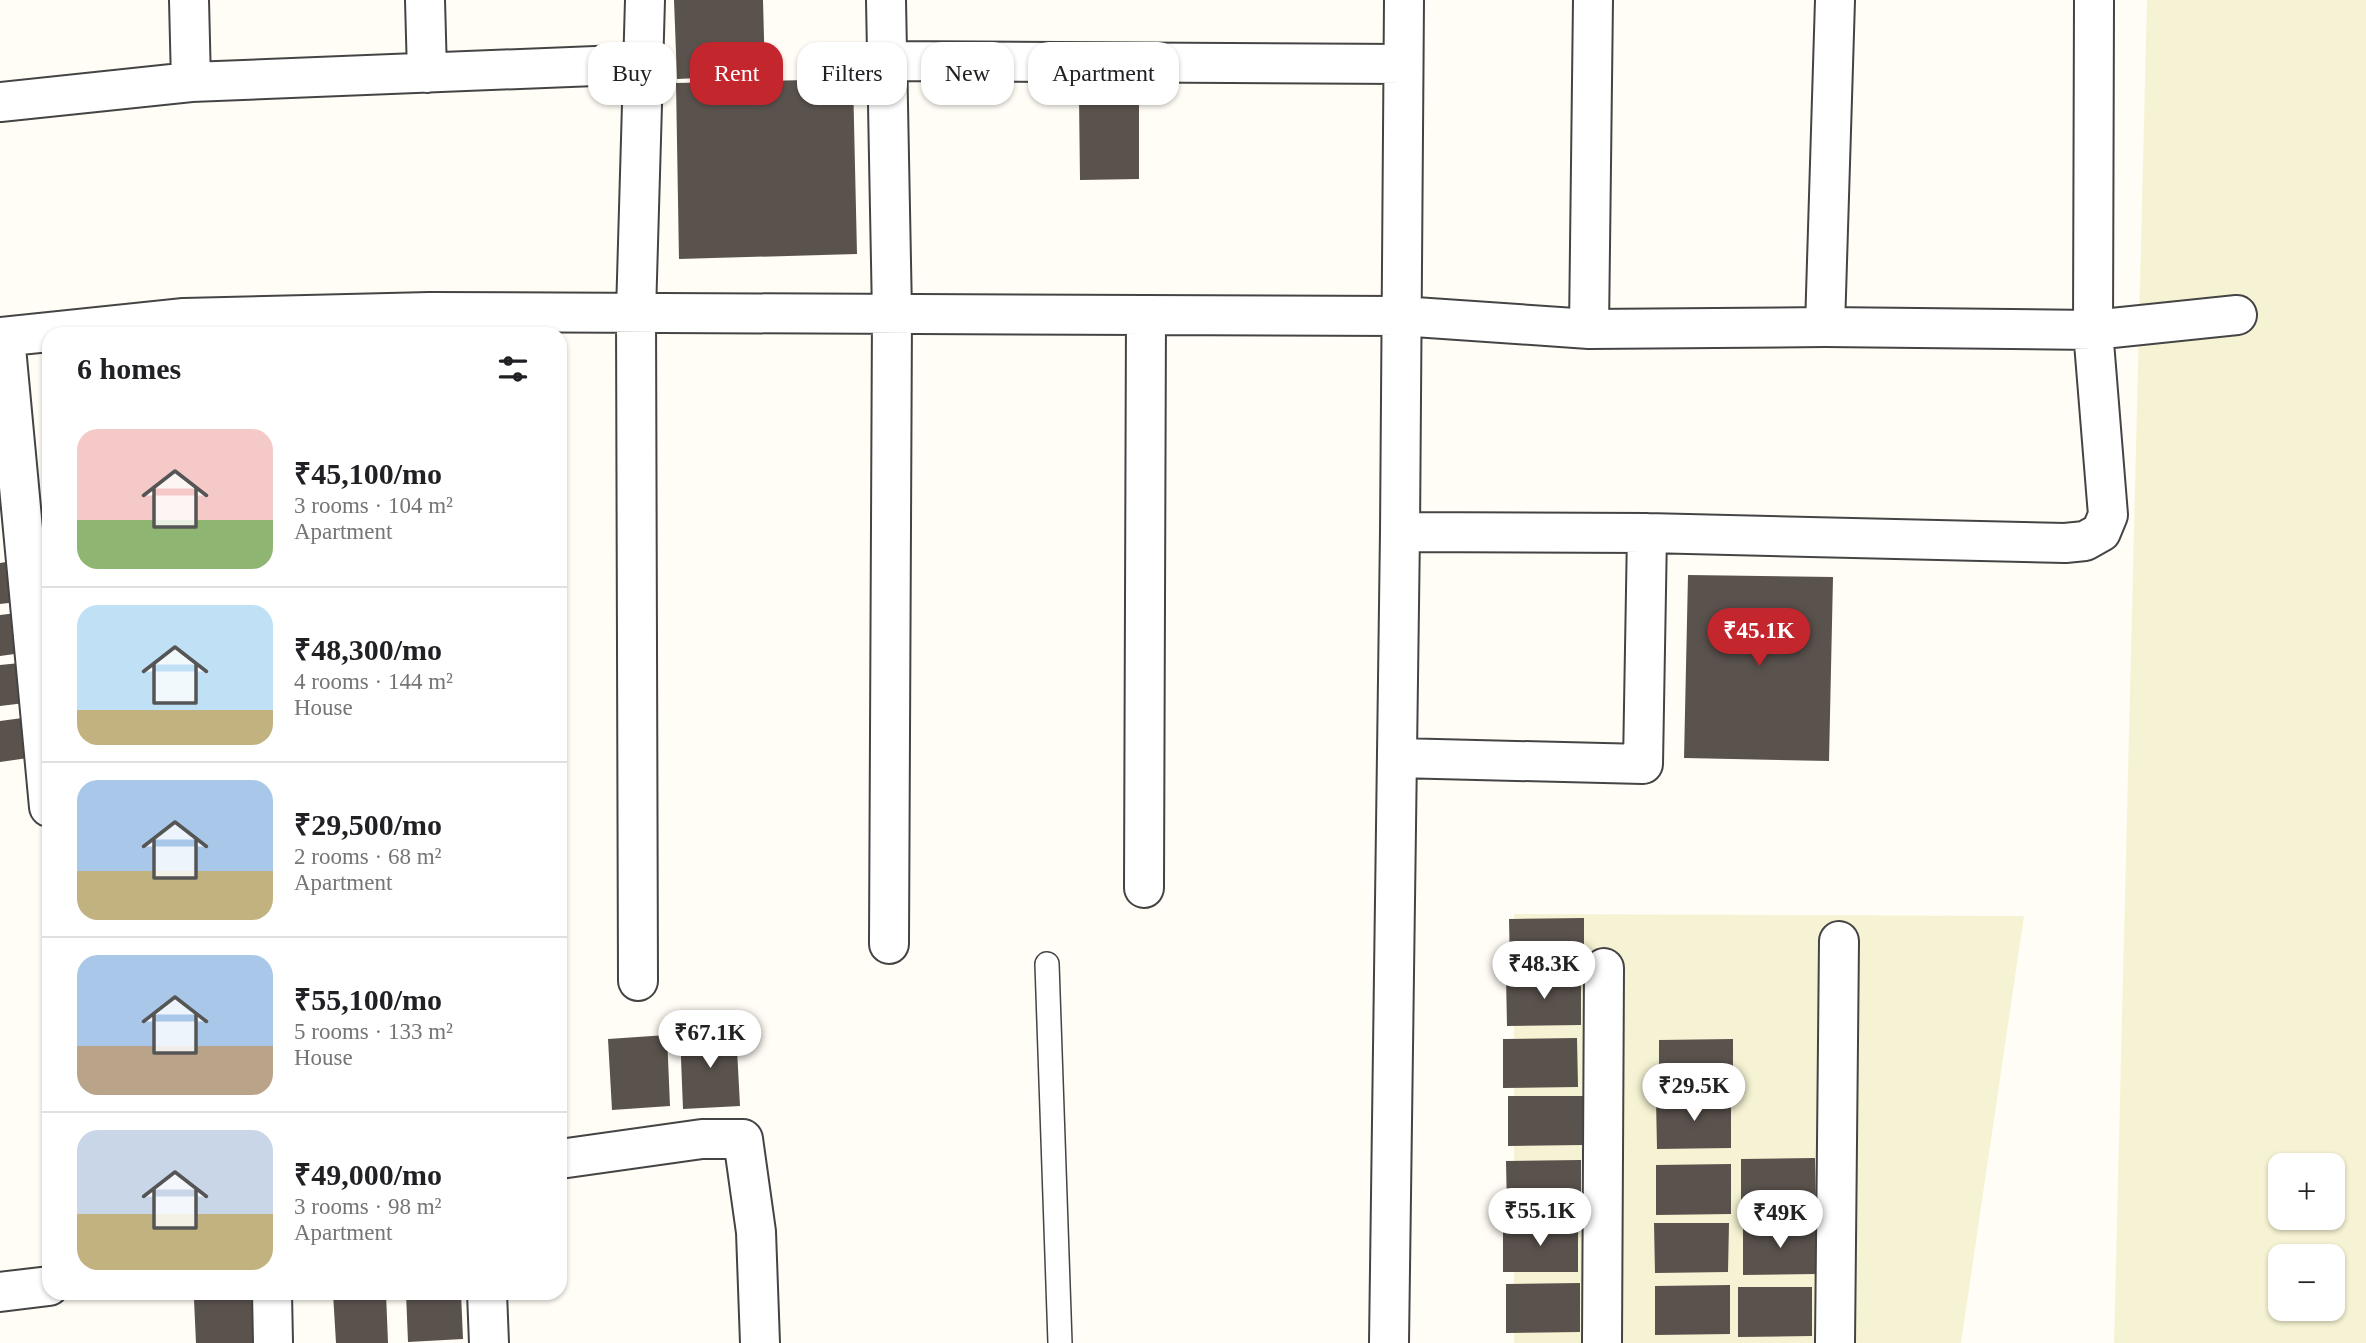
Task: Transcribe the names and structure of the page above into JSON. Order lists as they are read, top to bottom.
{
  "page": {
    "chip": [
      "Buy",
      "Rent",
      "Filters",
      "New",
      "Apartment"
    ],
    "heading": "6 homes",
    "list": [
      {
        "name": "₹45,100/mo",
        "note": "3 rooms · 104 m² · Apartment"
      },
      {
        "name": "₹48,300/mo",
        "note": "4 rooms · 144 m² · House"
      },
      {
        "name": "₹29,500/mo",
        "note": "2 rooms · 68 m² · Apartment"
      },
      {
        "name": "₹55,100/mo",
        "note": "5 rooms · 133 m² · House"
      },
      {
        "name": "₹49,000/mo",
        "note": "3 rooms · 98 m² · Apartment"
      }
    ],
    "price": [
      "₹45.1K",
      "₹48.3K",
      "₹67.1K",
      "₹29.5K",
      "₹55.1K",
      "₹49K"
    ],
    "map_buttons": ["+", "−"]
  }
}
